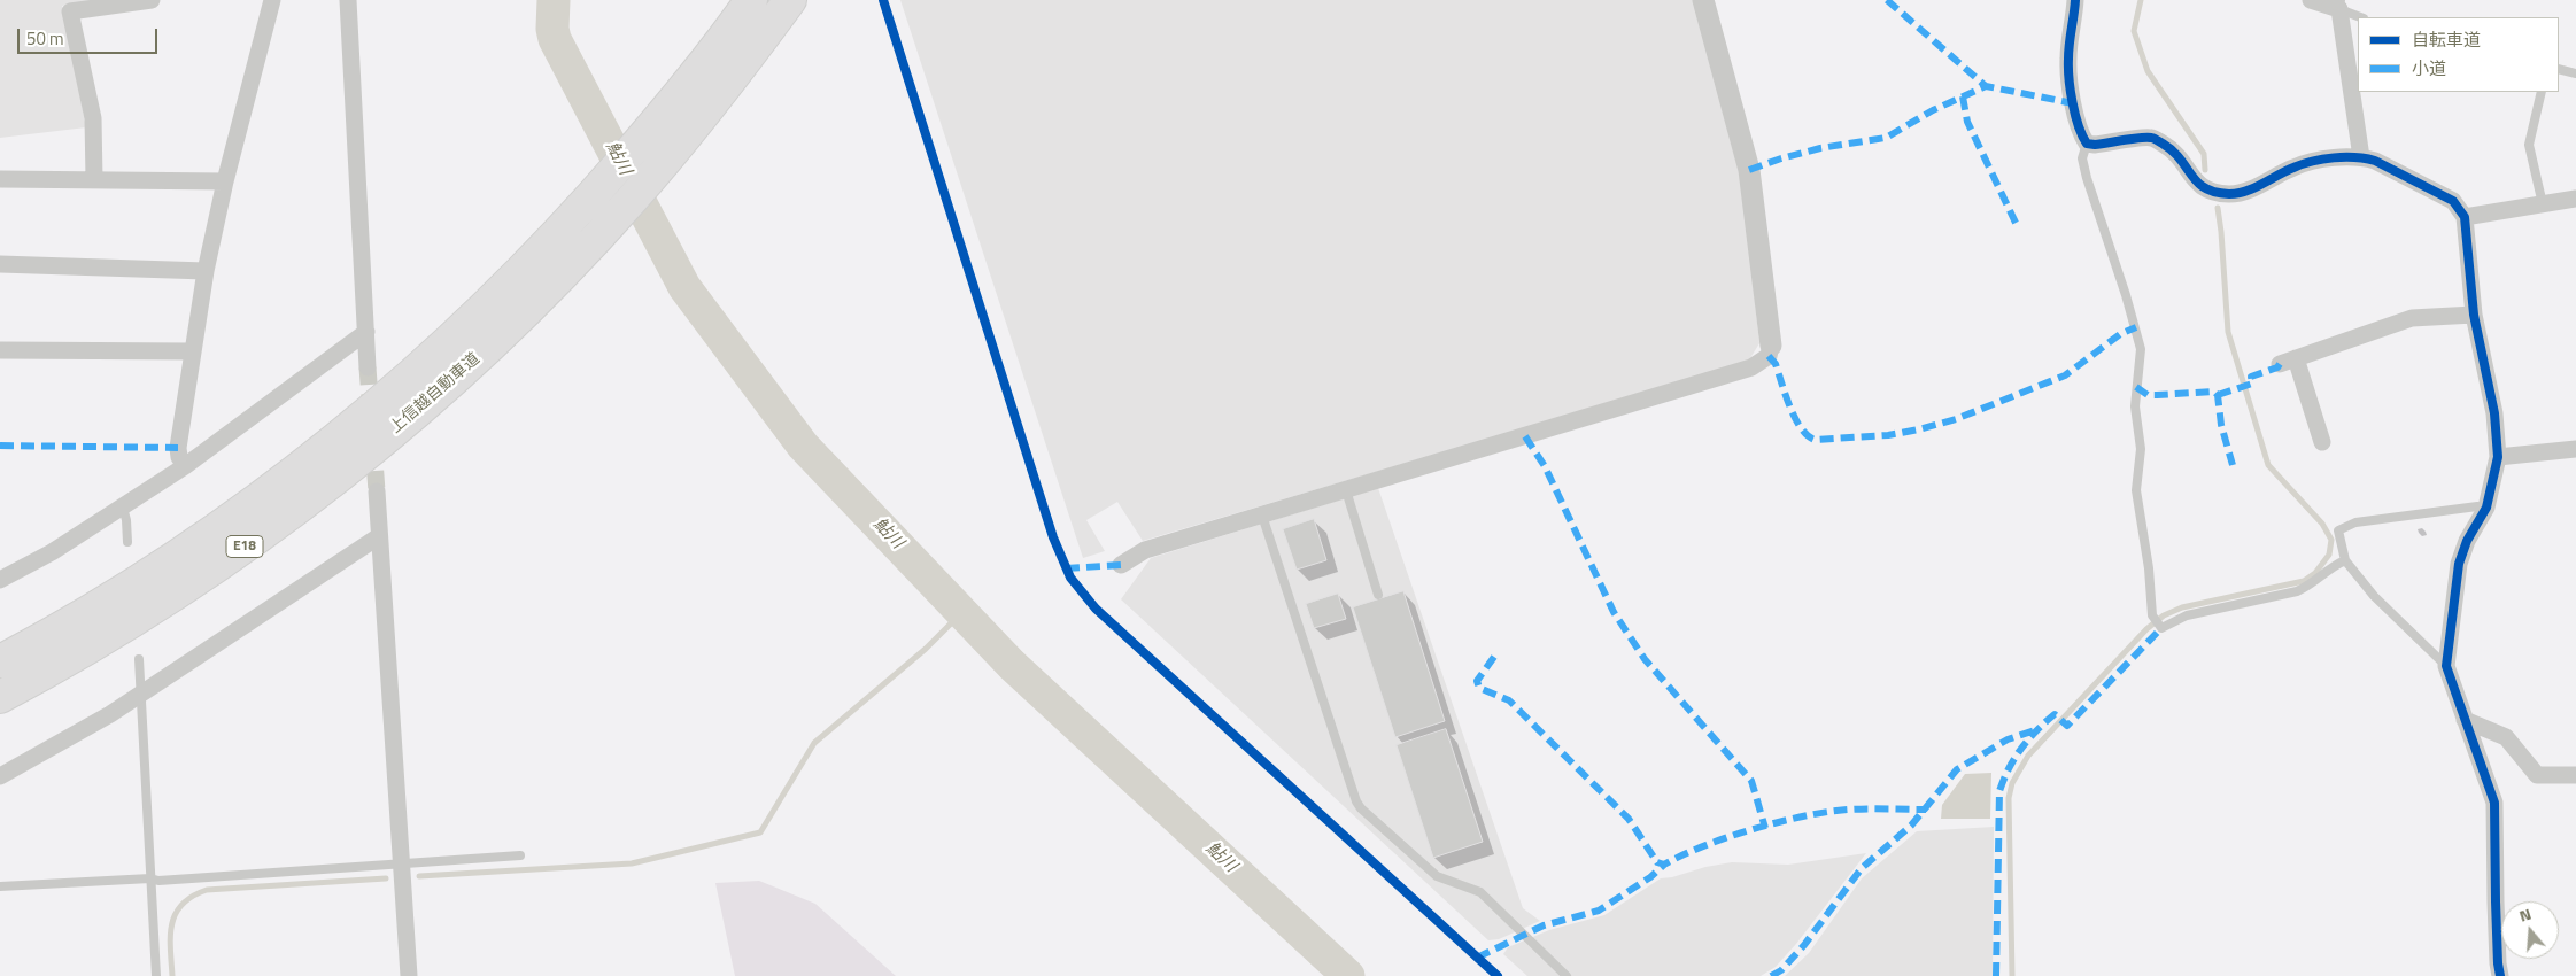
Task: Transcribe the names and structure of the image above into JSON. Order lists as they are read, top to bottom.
{
  "streets": {
    "highway": ["上信越自動車道", "E18"]
  },
  "water": ["鮎川"],
  "legend": ["自転車道", "小道"],
  "scale_bar": "50 m",
  "north": "top"
}
